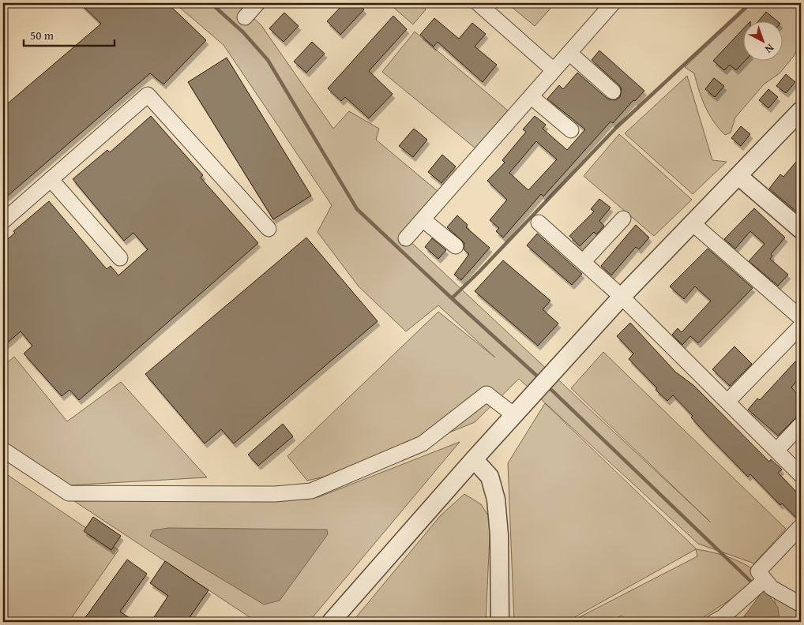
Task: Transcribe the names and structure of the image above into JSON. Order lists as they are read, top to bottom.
{
  "scale_bar": "50 m",
  "north": "bottom right"
}
